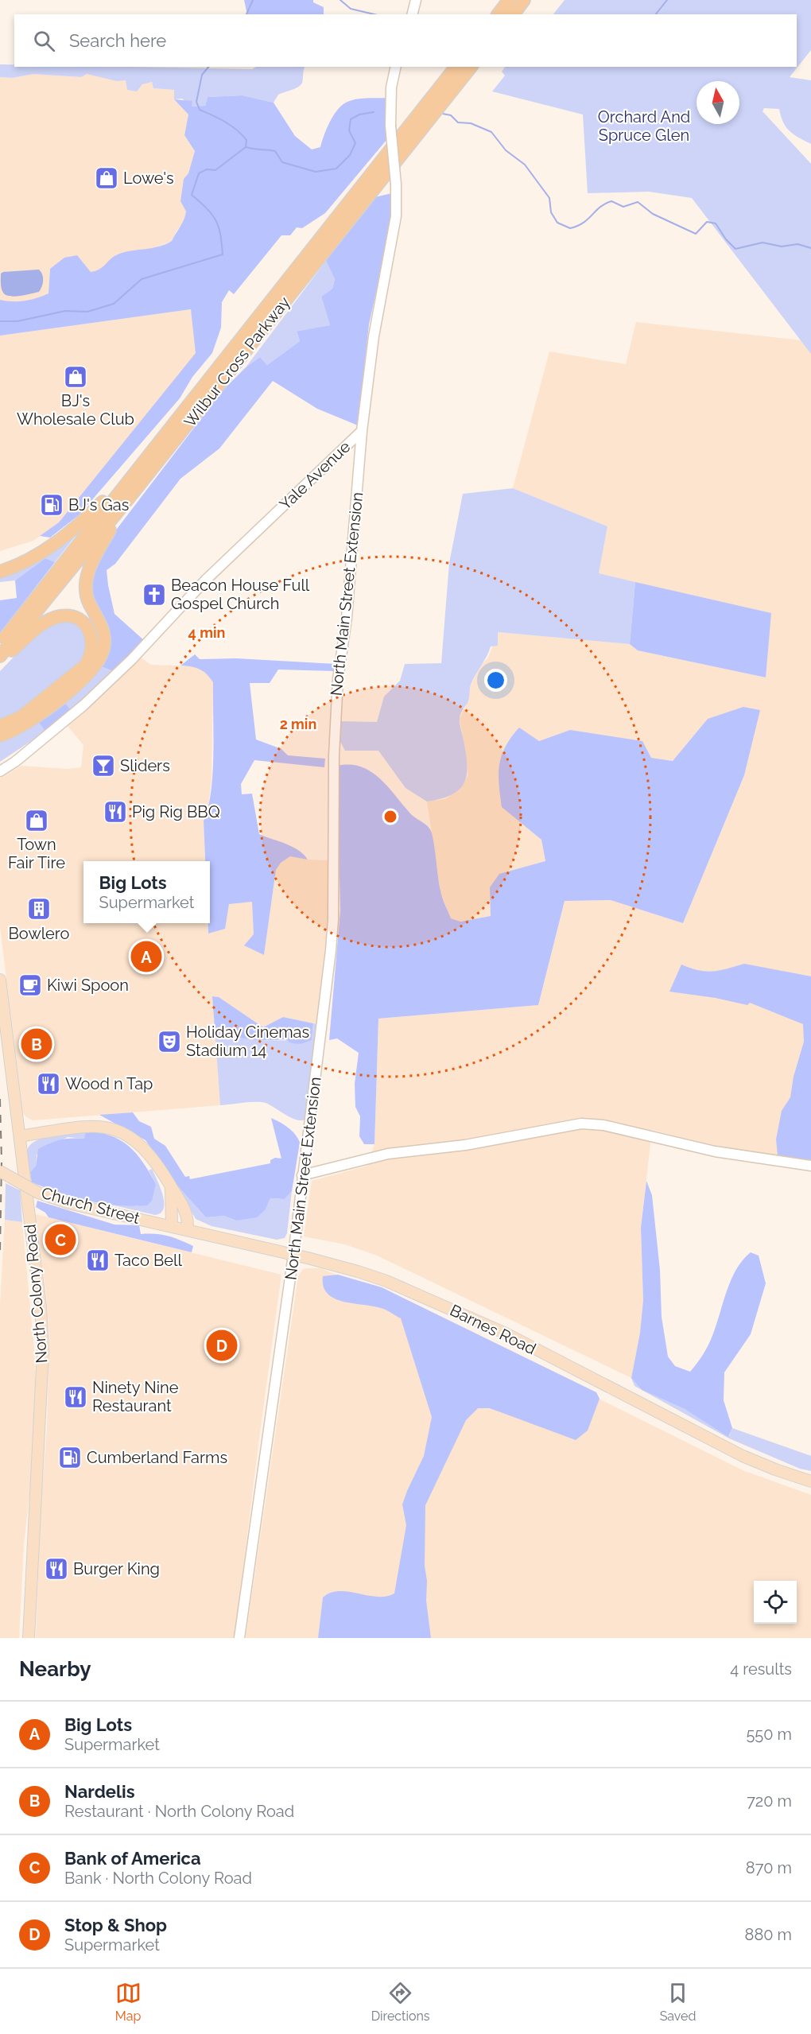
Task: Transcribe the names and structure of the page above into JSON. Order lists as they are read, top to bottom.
{
  "streets": {
    "highway": ["Wilbur Cross Parkway"],
    "main road": ["Church Street", "North Colony Road", "Barnes Road"],
    "street": ["Yale Avenue", "North Main Street Extension"]
  },
  "crossings": [
    ["Yale Avenue", "North Main Street Extension"],
    ["North Main Street Extension", "Barnes Road"],
    ["Church Street", "Barnes Road"]
  ],
  "parks": ["Orchard And Spruce Glen"],
  "places": {
    "shop": ["Lowe's", "BJ's Wholesale Club", "Town Fair Tire"],
    "fuel station": ["BJ's Gas", "Cumberland Farms"],
    "church": ["Beacon House Full Gospel Church"],
    "bar": ["Sliders"],
    "restaurant": [
      "Pig Rig BBQ",
      "Wood n Tap",
      "Taco Bell",
      "Ninety Nine Restaurant",
      "Burger King"
    ],
    "building": ["Bowlero"],
    "cafe": ["Kiwi Spoon"],
    "theatre": ["Holiday Cinemas Stadium 14"]
  },
  "north": "top",
  "page": {
    "search": "Search here",
    "popup": ["Big Lots", "Supermarket"],
    "pins": [
      "A",
      "B",
      "C",
      "D"
    ],
    "heading": ["Nearby", "4 results"],
    "list": [
      {
        "mark": "A",
        "name": "Big Lots",
        "note": "Supermarket",
        "value": "550 m"
      },
      {
        "mark": "B",
        "name": "Nardelis",
        "note": "Restaurant · North Colony Road",
        "value": "720 m"
      },
      {
        "mark": "C",
        "name": "Bank of America",
        "note": "Bank · North Colony Road",
        "value": "870 m"
      },
      {
        "mark": "D",
        "name": "Stop & Shop",
        "note": "Supermarket",
        "value": "880 m"
      }
    ],
    "nav": ["Map", "Directions", "Saved"]
  },
  "rings": ["4 min", "2 min"]
}
